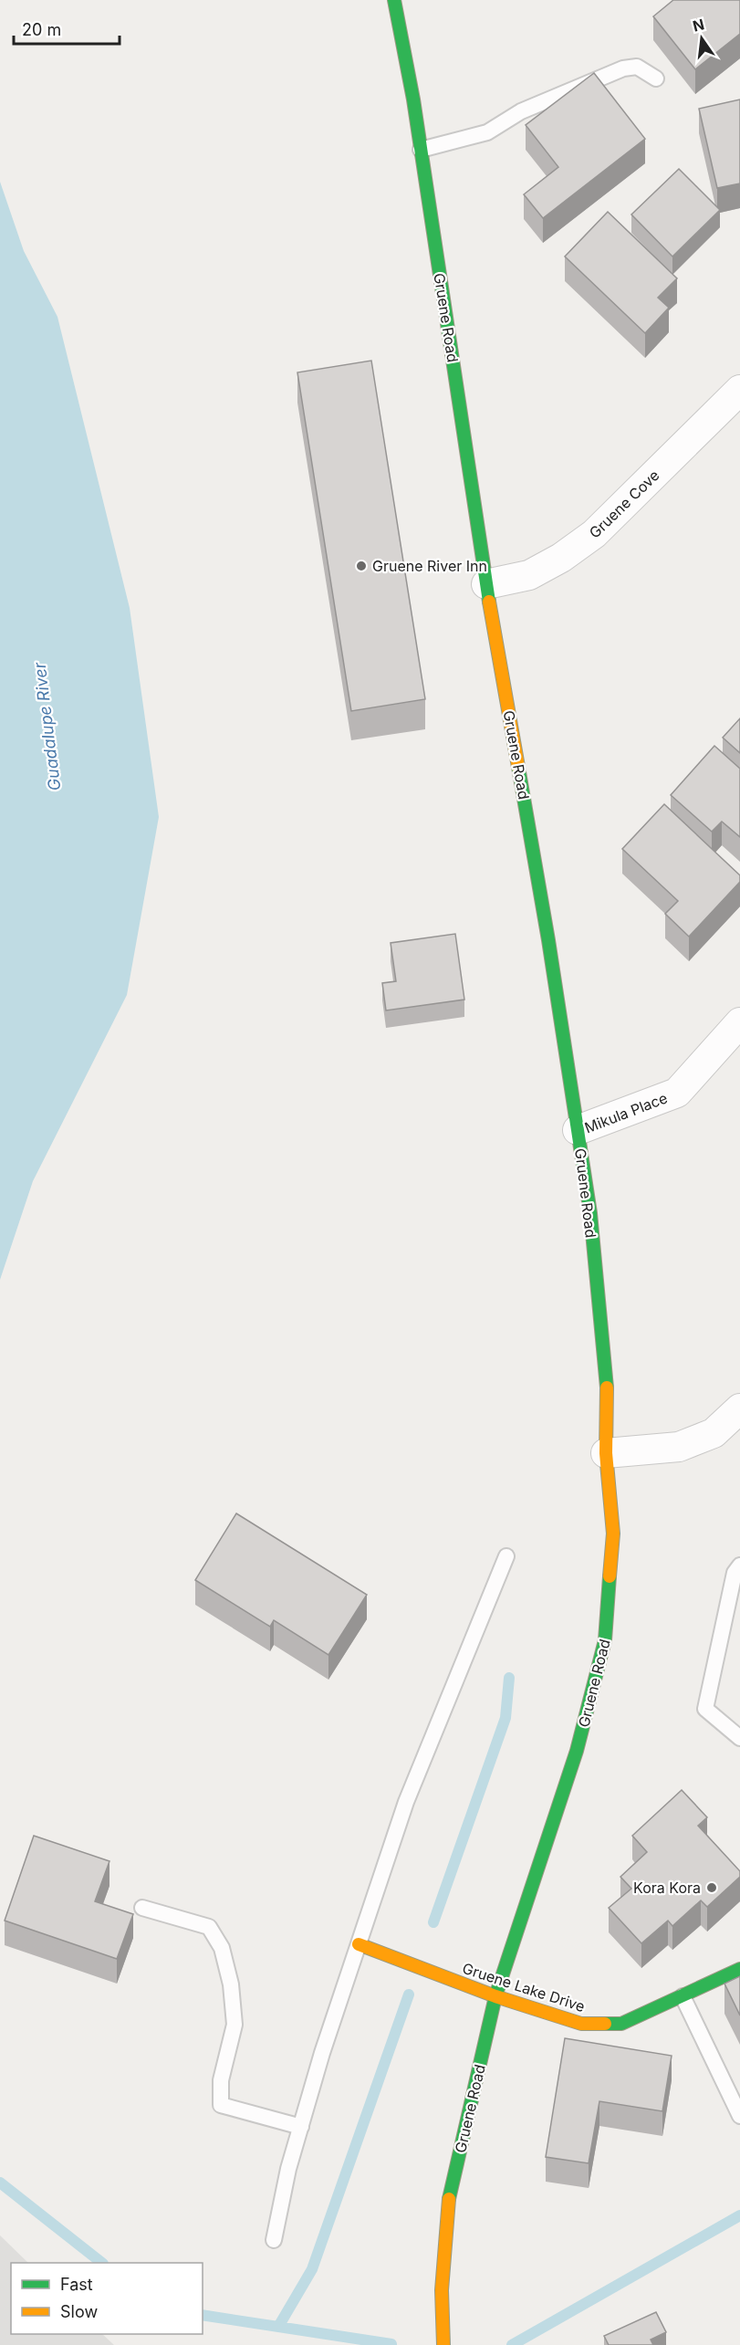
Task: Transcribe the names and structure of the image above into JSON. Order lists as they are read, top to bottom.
{
  "streets": {
    "street": [
      "Gruene Road",
      "Gruene Cove",
      "Mikula Place",
      "Gruene Lake Drive"
    ]
  },
  "crossings": [
    ["Gruene Road", "Gruene Cove"],
    ["Gruene Road", "Mikula Place"],
    ["Gruene Road", "Gruene Lake Drive"]
  ],
  "water": ["Guadalupe River"],
  "places": ["Gruene River Inn", "Kora Kora"],
  "legend": ["Fast", "Slow"],
  "scale_bar": "20 m",
  "north": "top"
}
